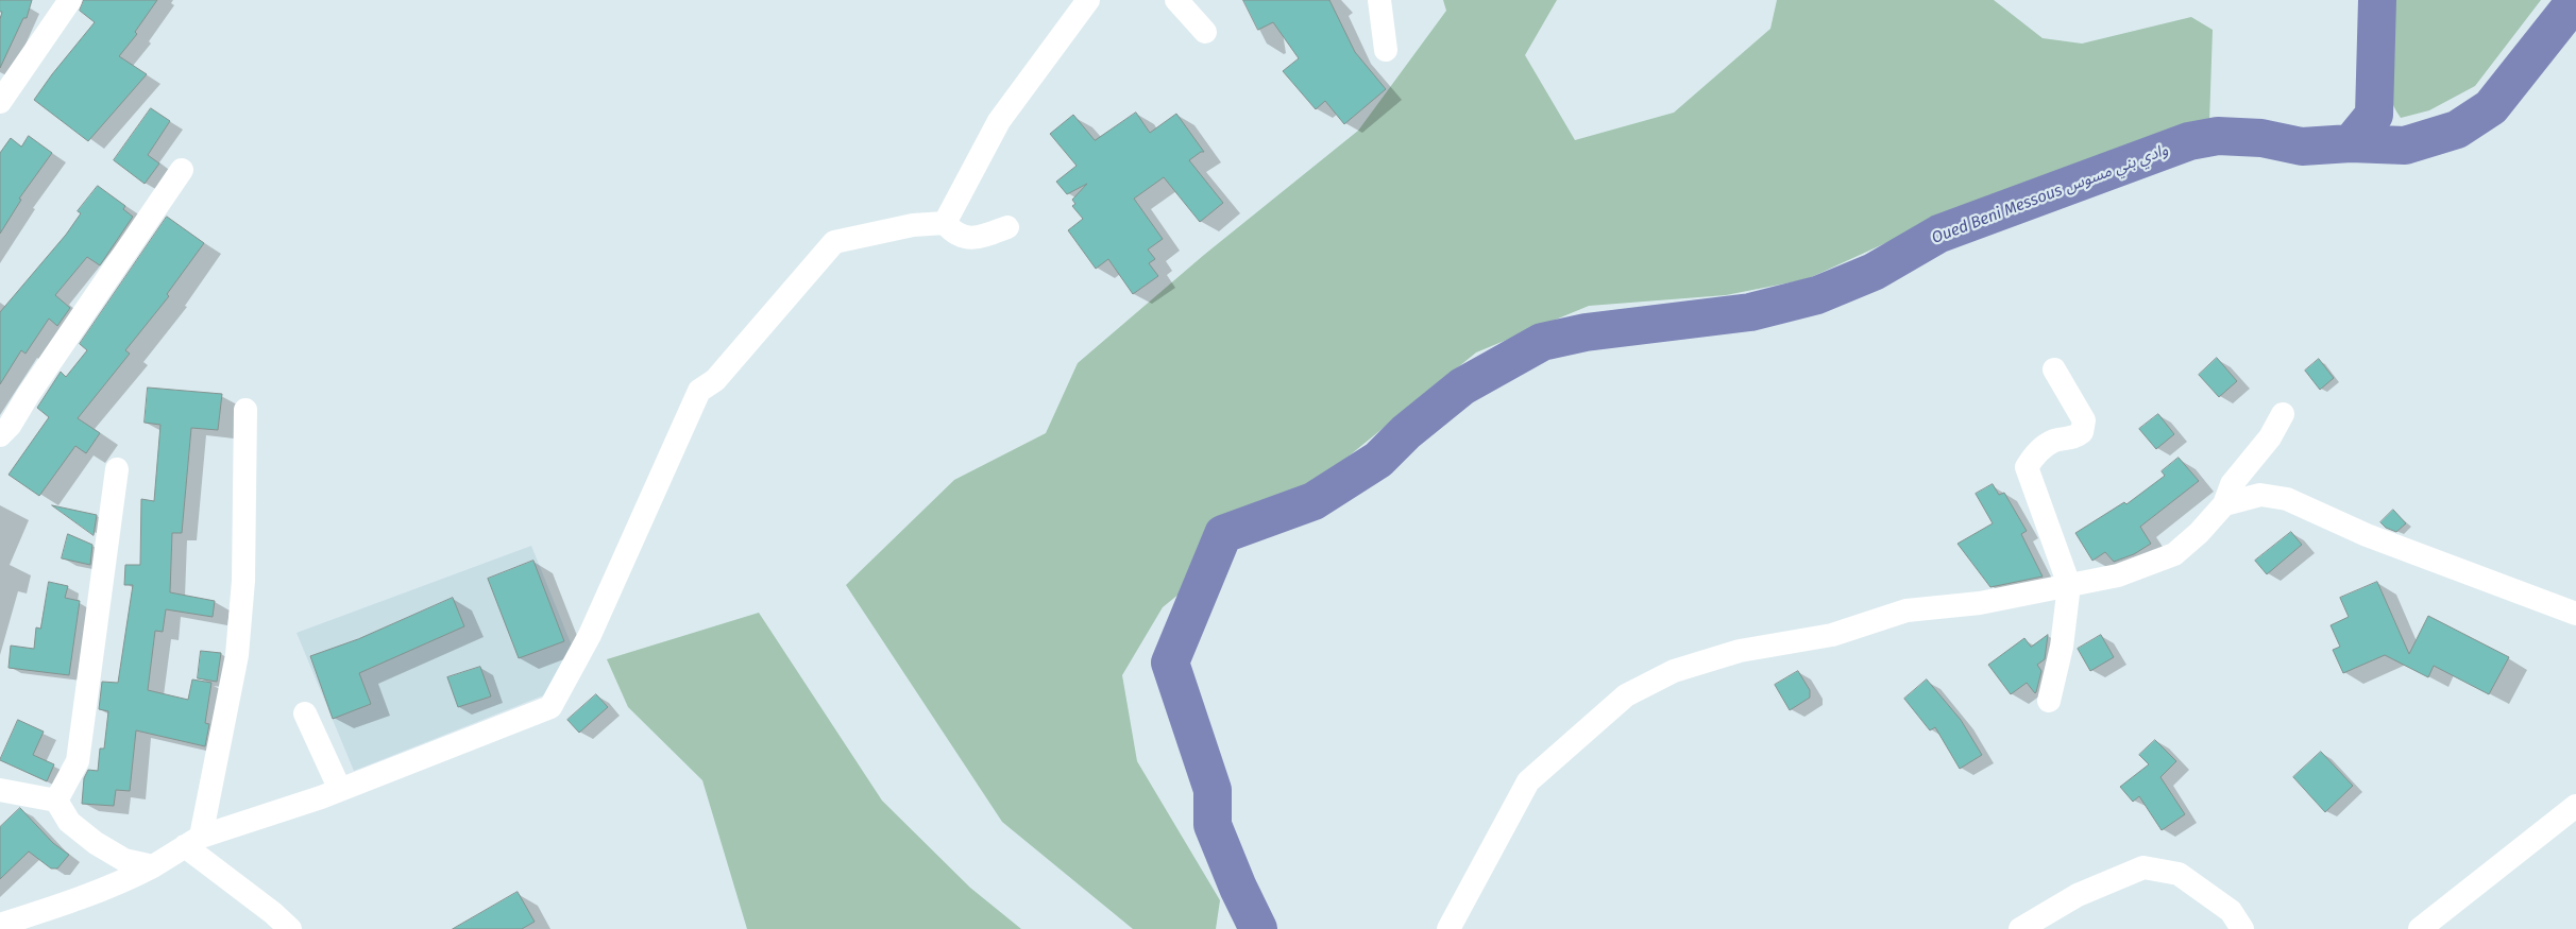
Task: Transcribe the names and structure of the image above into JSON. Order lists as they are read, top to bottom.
{
  "water": ["Oued Beni Messous وادي بني مسوس"]
}
